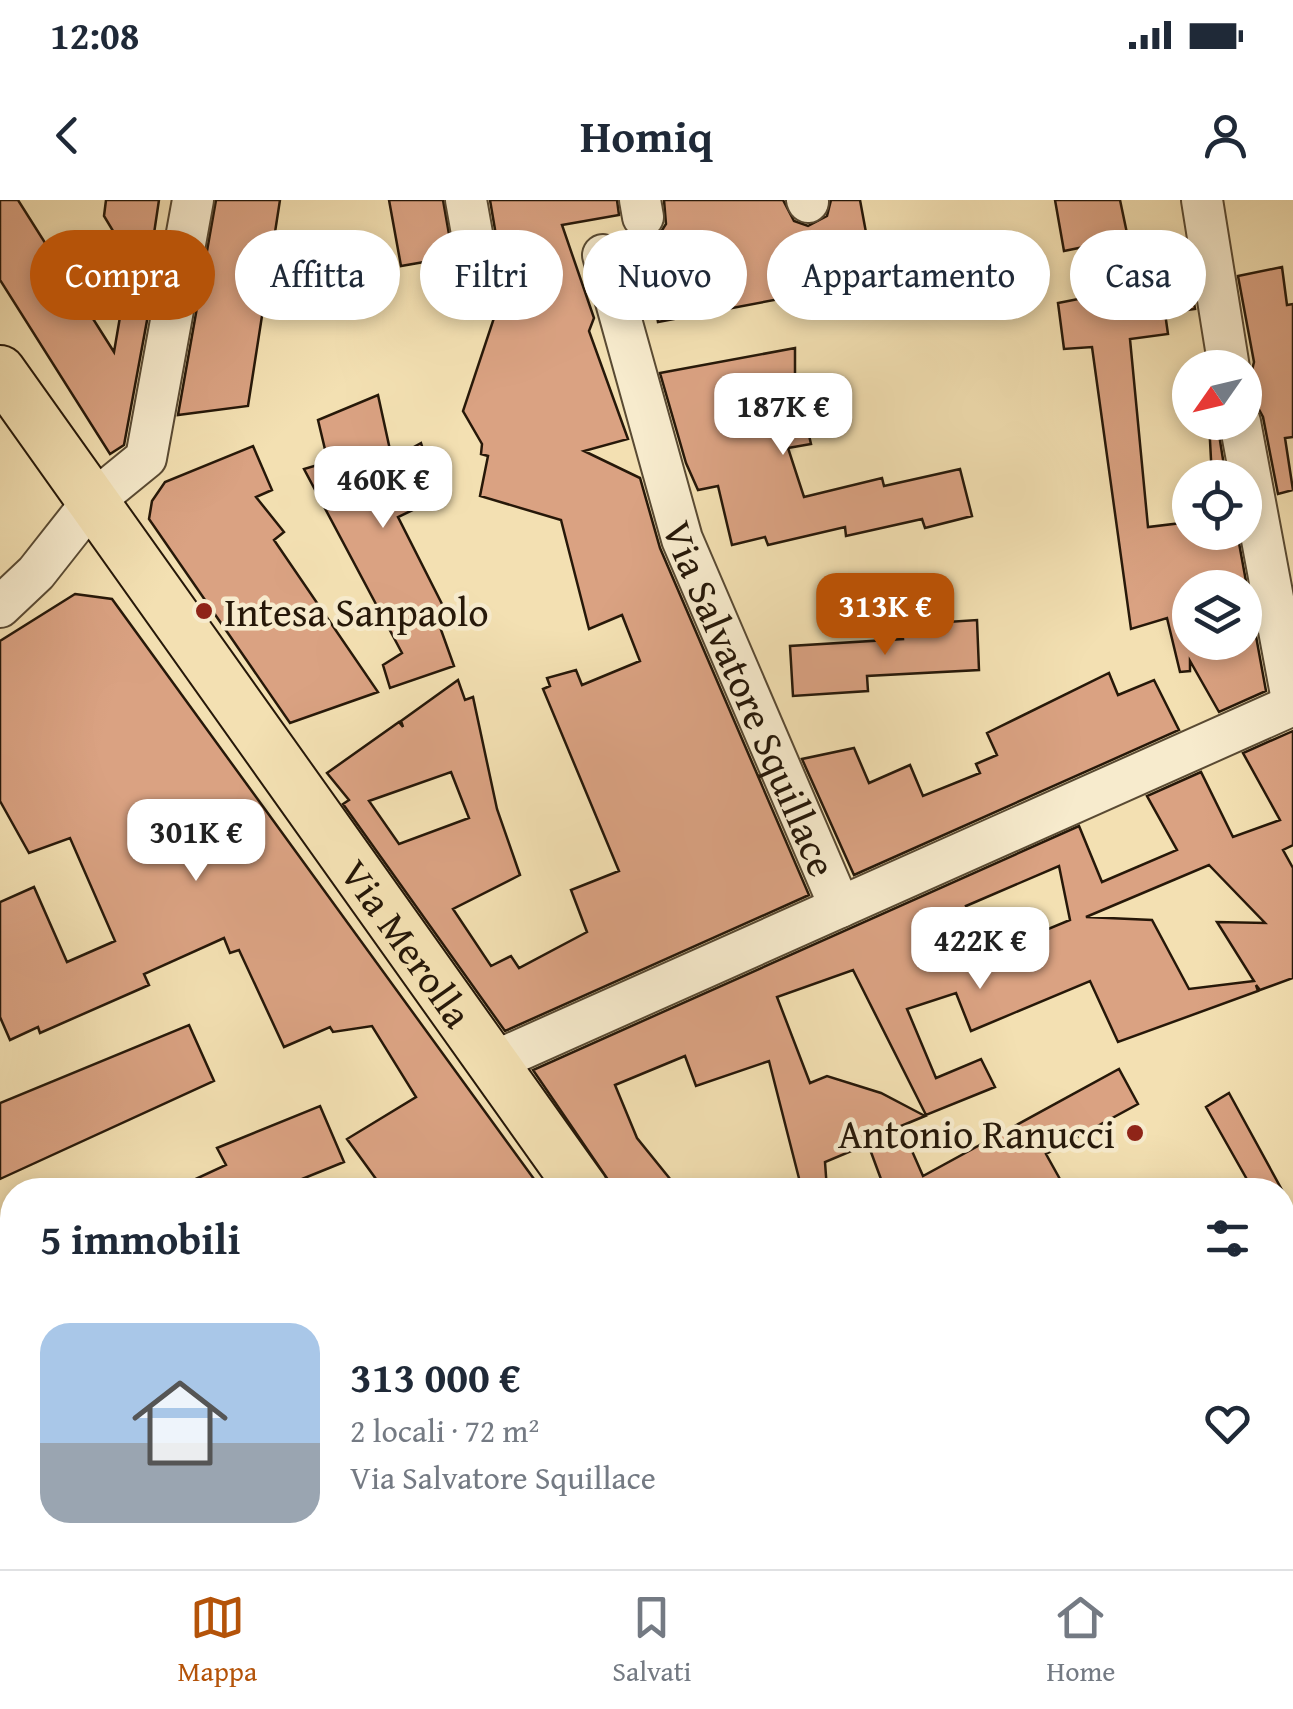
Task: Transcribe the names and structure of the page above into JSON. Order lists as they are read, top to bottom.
{
  "streets": {
    "main road": ["Via Merolla"],
    "street": ["Via Salvatore Squillace"]
  },
  "places": ["Intesa Sanpaolo", "Antonio Ranucci"],
  "north": "bottom left",
  "page": {
    "status": "12:08",
    "header": "Homiq",
    "chip": [
      "Compra",
      "Affitta",
      "Filtri",
      "Nuovo",
      "Appartamento",
      "Casa"
    ],
    "price": [
      "187K €",
      "460K €",
      "313K €",
      "301K €",
      "422K €"
    ],
    "heading": "5 immobili",
    "list": [
      {
        "name": "313 000 €",
        "note": "2 locali · 72 m² · Via Salvatore Squillace"
      }
    ],
    "tabs": ["Mappa", "Salvati", "Home"]
  }
}
